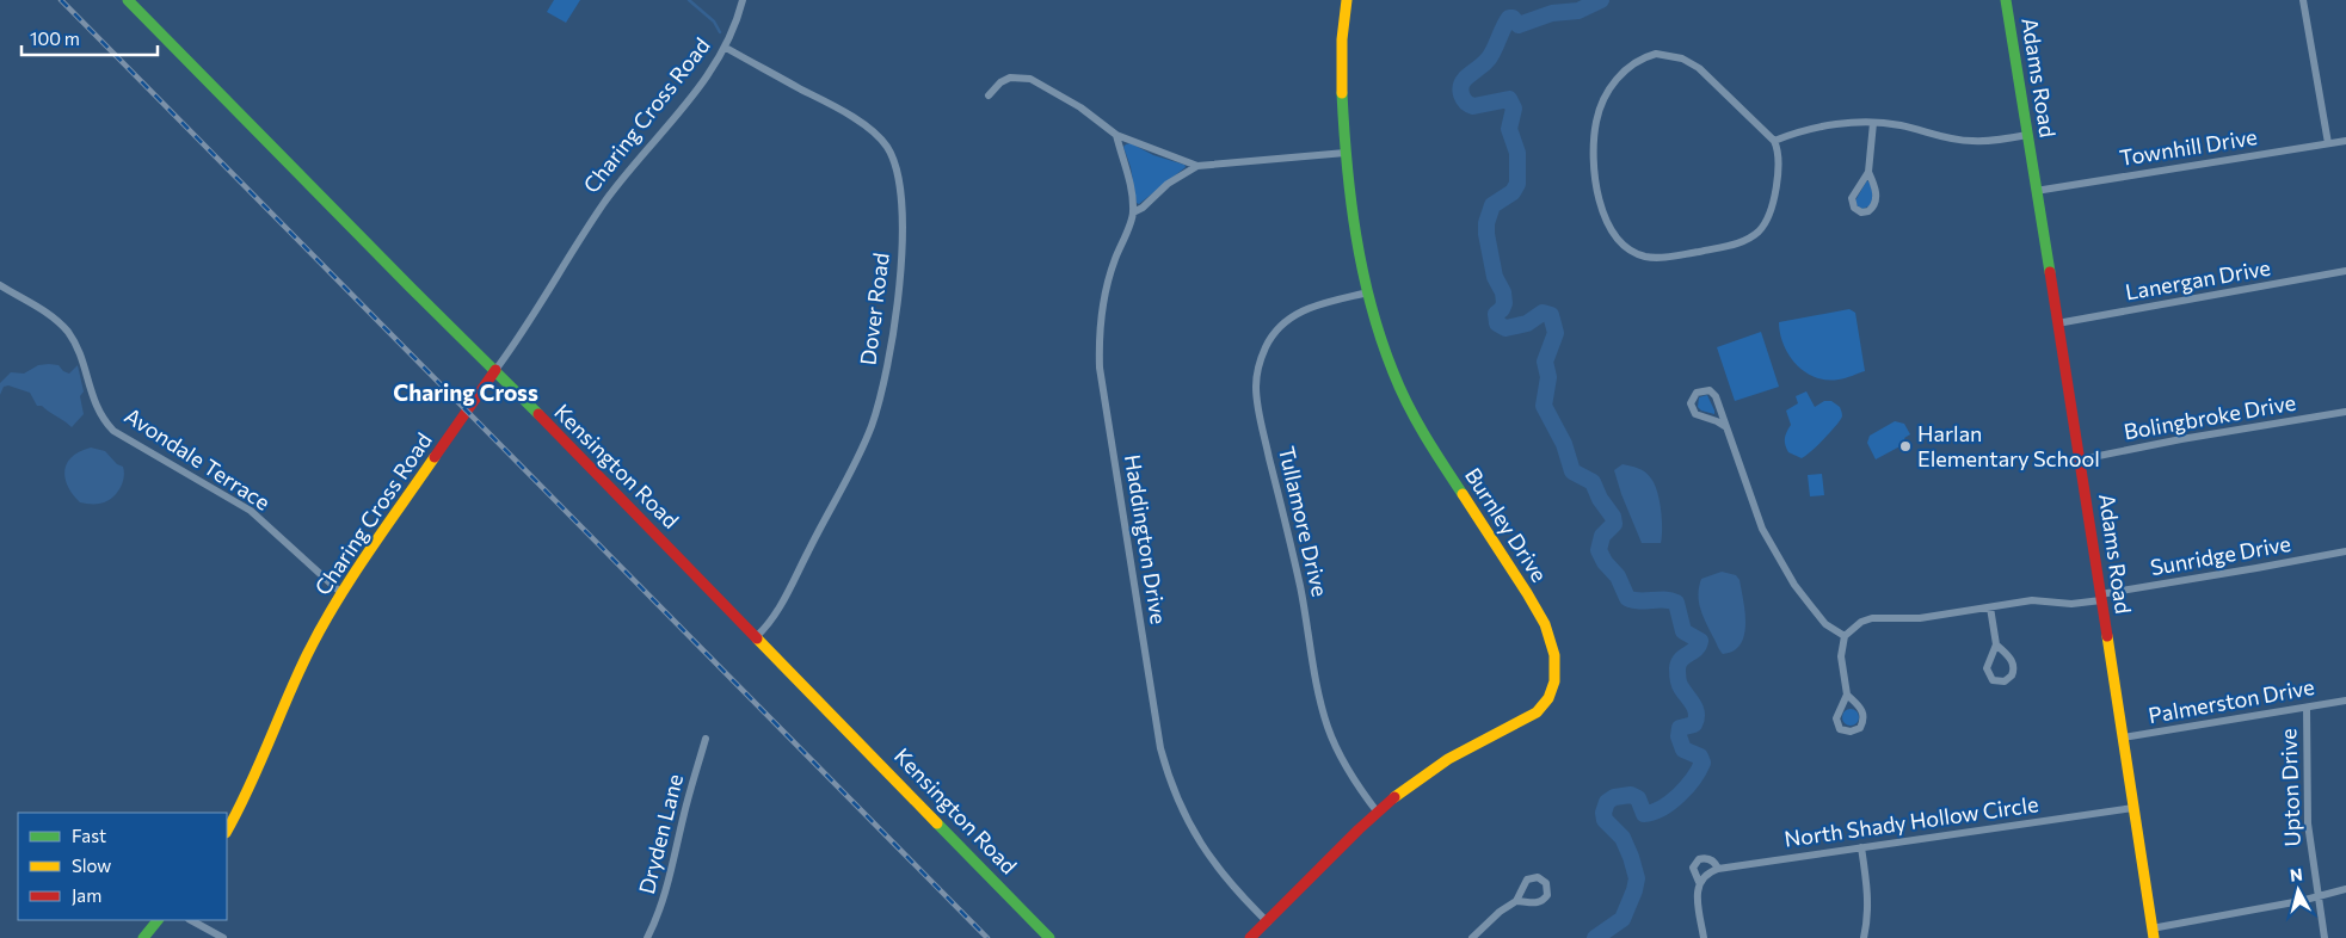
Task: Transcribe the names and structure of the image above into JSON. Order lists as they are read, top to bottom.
{
  "streets": {
    "street": [
      "Adams Road",
      "Charing Cross Road",
      "Townhill Drive",
      "Lanergan Drive",
      "Dover Road",
      "Bolingbroke Drive",
      "Avondale Terrace",
      "Kensington Road",
      "Tullamore Drive",
      "Burnley Drive",
      "Haddington Drive",
      "Sunridge Drive",
      "Palmerston Drive",
      "Upton Drive",
      "North Shady Hollow Circle",
      "Dryden Lane"
    ]
  },
  "crossings": [
    ["Adams Road", "Townhill Drive"],
    ["Adams Road", "Lanergan Drive"],
    ["Adams Road", "Bolingbroke Drive"],
    ["Adams Road", "Sunridge Drive"],
    ["Adams Road", "Palmerston Drive"],
    ["Adams Road", "North Shady Hollow Circle"],
    ["Charing Cross Road", "Dover Road"],
    ["Charing Cross Road", "Avondale Terrace"],
    ["Charing Cross Road", "Kensington Road"],
    ["Dover Road", "Kensington Road"],
    ["Tullamore Drive", "Burnley Drive"],
    ["Burnley Drive", "Haddington Drive"],
    ["Palmerston Drive", "Upton Drive"]
  ],
  "districts": ["Charing Cross"],
  "places": ["Harlan Elementary School"],
  "legend": ["Fast", "Slow", "Jam"],
  "scale_bar": "100 m",
  "north": "top"
}
